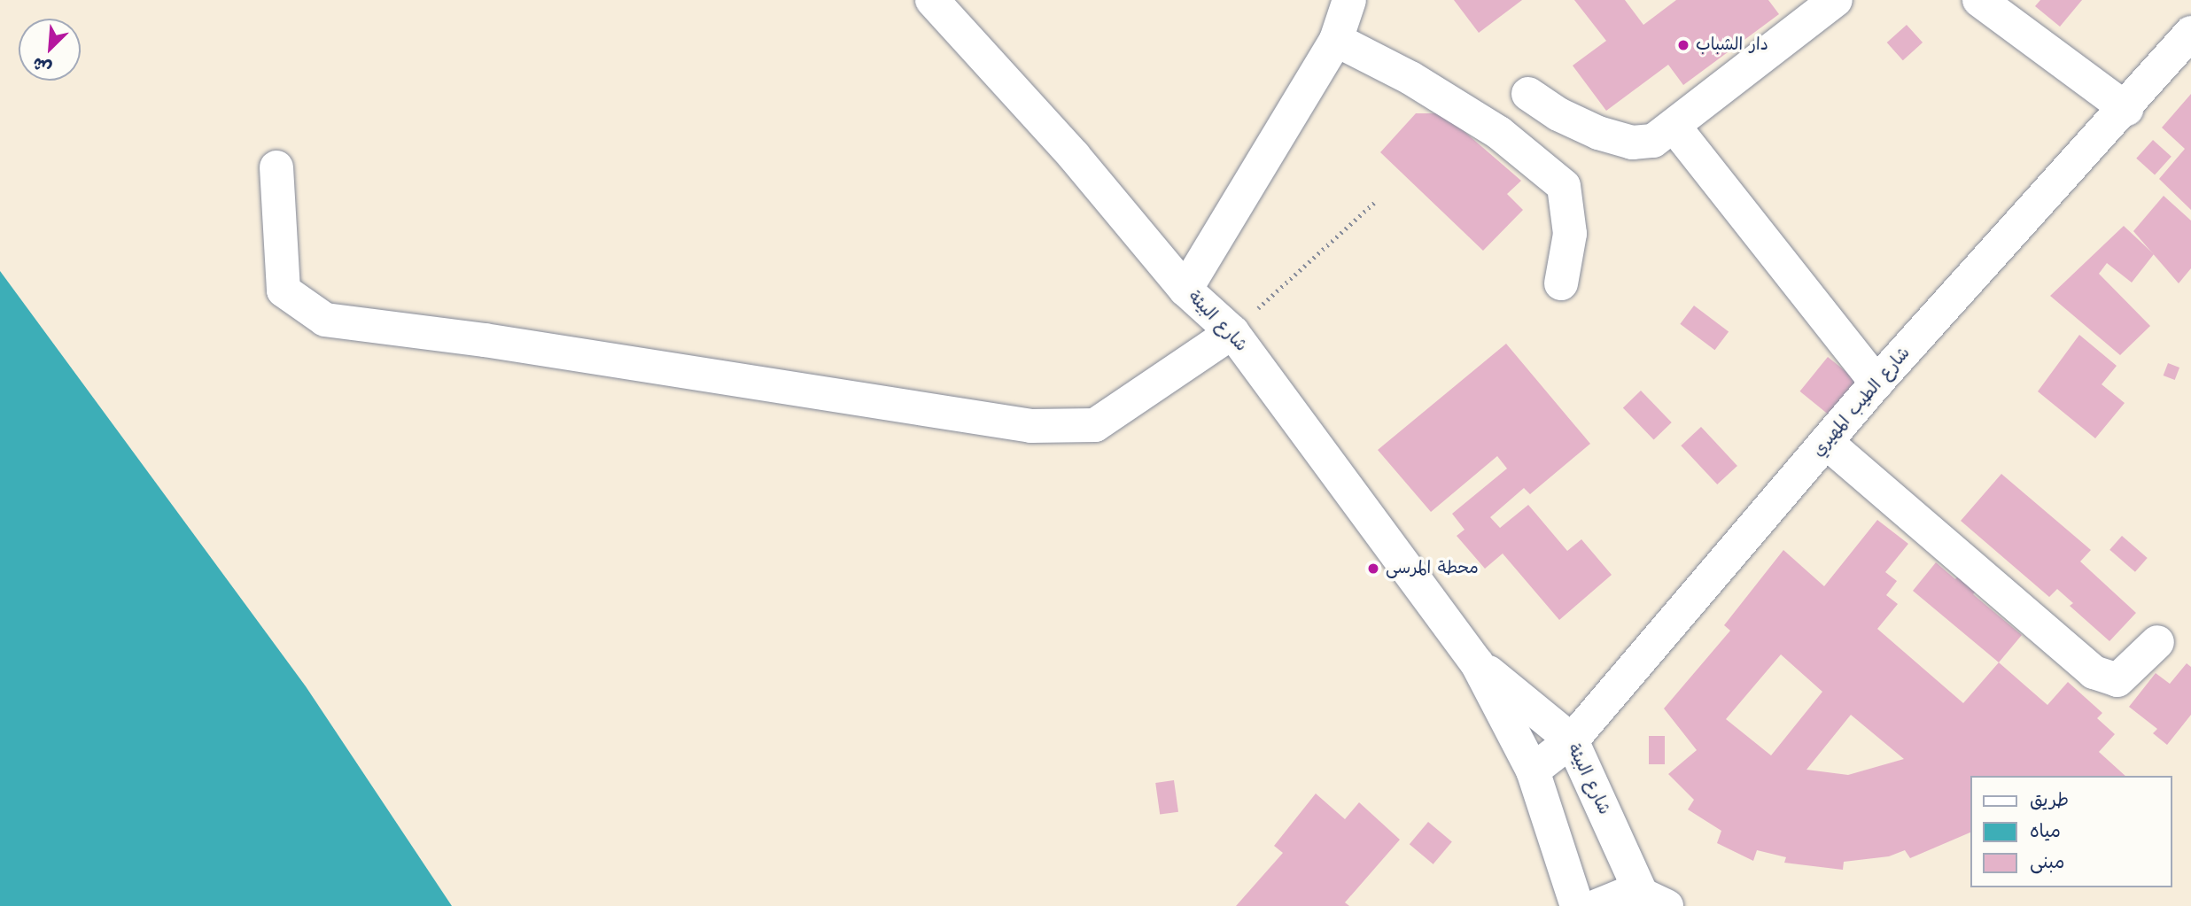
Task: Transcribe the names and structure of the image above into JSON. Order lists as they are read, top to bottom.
{
  "streets": {
    "main road": ["شارع البيئة", "شارع الطيب المهيري"]
  },
  "crossings": [
    ["شارع البيئة", "شارع الطيب المهيري"]
  ],
  "places": ["دار الشباب", "محطة المرسى"],
  "legend": ["طريق", "مياه", "مبنى"],
  "north": "bottom left"
}
